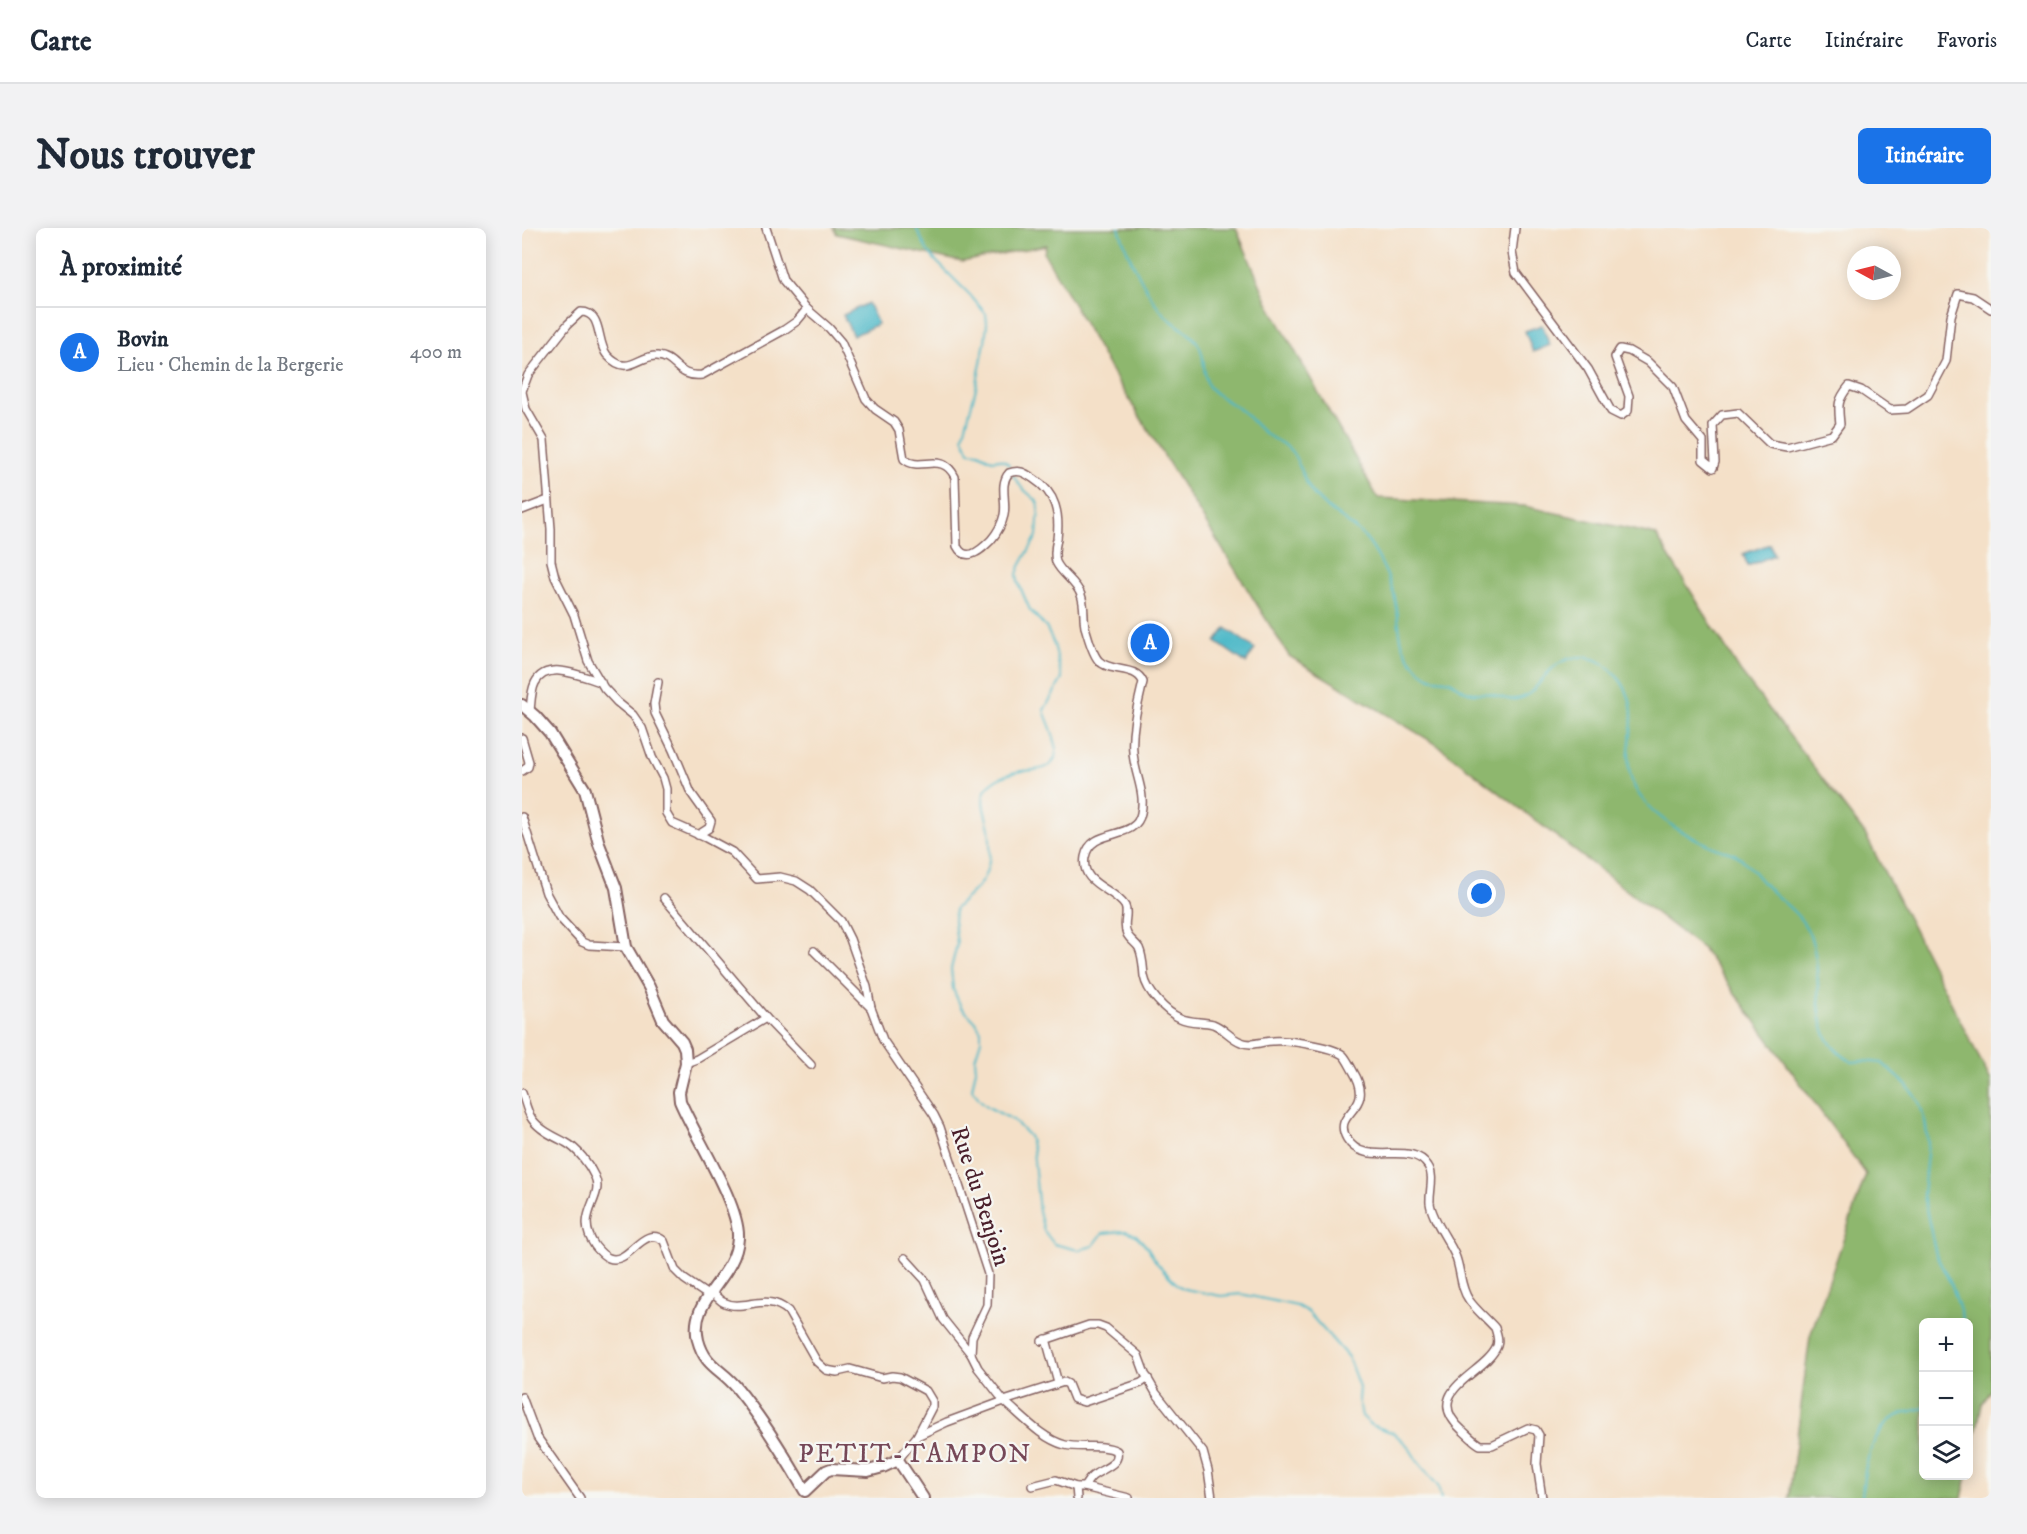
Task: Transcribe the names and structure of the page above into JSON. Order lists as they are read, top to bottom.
{
  "streets": {
    "street": ["Rue du Benjoin"]
  },
  "districts": ["PETIT-TAMPON"],
  "north": "left",
  "page": {
    "header": "Carte",
    "nav": ["Carte", "Itinéraire", "Favoris"],
    "buttons": "Itinéraire",
    "title": "Nous trouver",
    "heading": "À proximité",
    "list": [
      {
        "mark": "A",
        "name": "Bovin",
        "note": "Lieu · Chemin de la Bergerie",
        "value": "400 m"
      }
    ],
    "pins": "A",
    "map_buttons": ["+", "−"]
  }
}
